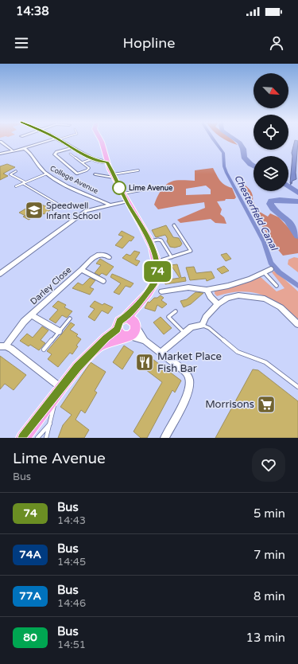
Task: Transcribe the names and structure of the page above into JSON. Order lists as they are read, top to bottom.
{
  "streets": {
    "street": ["College Avenue", "Darley Close"]
  },
  "water": ["Chesterfield Canal"],
  "places": {
    "other": ["Lime Avenue"],
    "school or university": ["Speedwell Infant School"],
    "restaurant": ["Market Place Fish Bar"],
    "supermarket": ["Morrisons"]
  },
  "lines": ["bus line 74"],
  "north": "bottom right",
  "page": {
    "status": "14:38",
    "header": "Hopline",
    "on_map": "74",
    "heading": ["Lime Avenue", "Bus"],
    "list": [
      {
        "mark": "74",
        "name": "Bus",
        "note": "14:43",
        "value": "5 min"
      },
      {
        "mark": "74A",
        "name": "Bus",
        "note": "14:45",
        "value": "7 min"
      },
      {
        "mark": "77A",
        "name": "Bus",
        "note": "14:46",
        "value": "8 min"
      },
      {
        "mark": "80",
        "name": "Bus",
        "note": "14:51",
        "value": "13 min"
      }
    ]
  }
}
